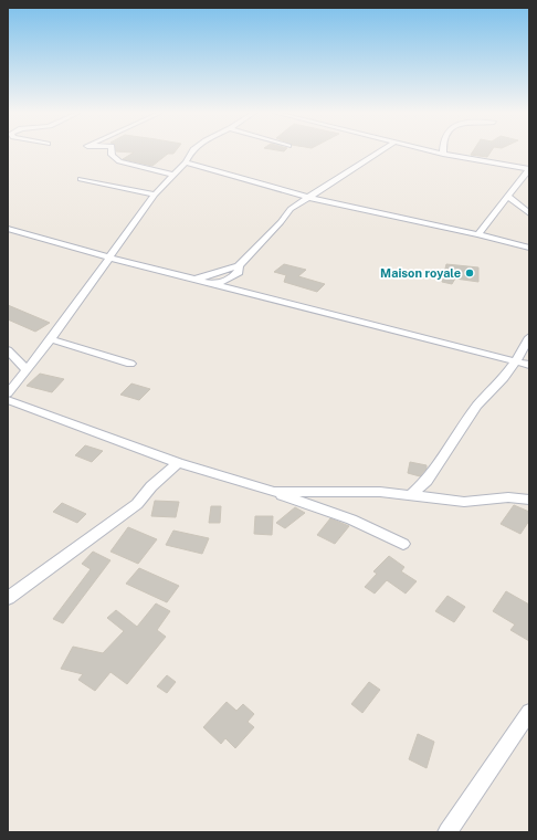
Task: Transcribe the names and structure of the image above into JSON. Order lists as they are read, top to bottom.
{
  "places": ["Maison royale"]
}
